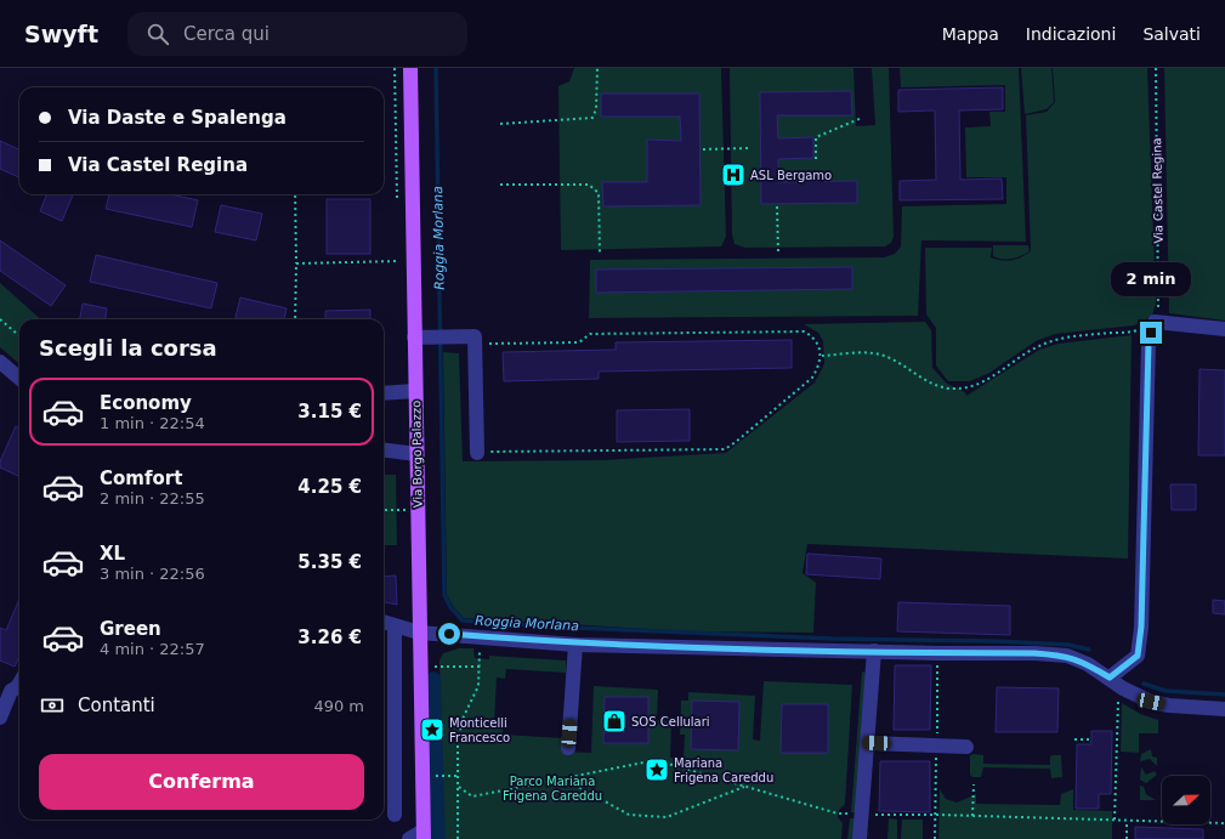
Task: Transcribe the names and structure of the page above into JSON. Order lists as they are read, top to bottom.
{
  "streets": {
    "main road": ["Via Borgo Palazzo"],
    "path": ["Via Castel Regina"]
  },
  "water": ["Roggia Morlana"],
  "parks": ["Parco Mariana Frigena Careddu"],
  "places": {
    "hospital": ["ASL Bergamo"],
    "shop": ["SOS Cellulari"],
    "place": ["Monticelli Francesco", "Mariana Frigena Careddu"]
  },
  "north": "right",
  "page": {
    "header": "Swyft",
    "search": "Cerca qui",
    "nav": ["Mappa", "Indicazioni", "Salvati"],
    "banner": ["Via Daste e Spalenga", "Via Castel Regina"],
    "bubble": "2 min",
    "heading": "Scegli la corsa",
    "list": [
      {
        "name": "Economy",
        "note": "1 min · 22:54",
        "value": "3.15 €"
      },
      {
        "name": "Comfort",
        "note": "2 min · 22:55",
        "value": "4.25 €"
      },
      {
        "name": "XL",
        "note": "3 min · 22:56",
        "value": "5.35 €"
      },
      {
        "name": "Green",
        "note": "4 min · 22:57",
        "value": "3.26 €"
      }
    ],
    "pay": ["Contanti", "490 m"],
    "buttons": "Conferma"
  }
}
